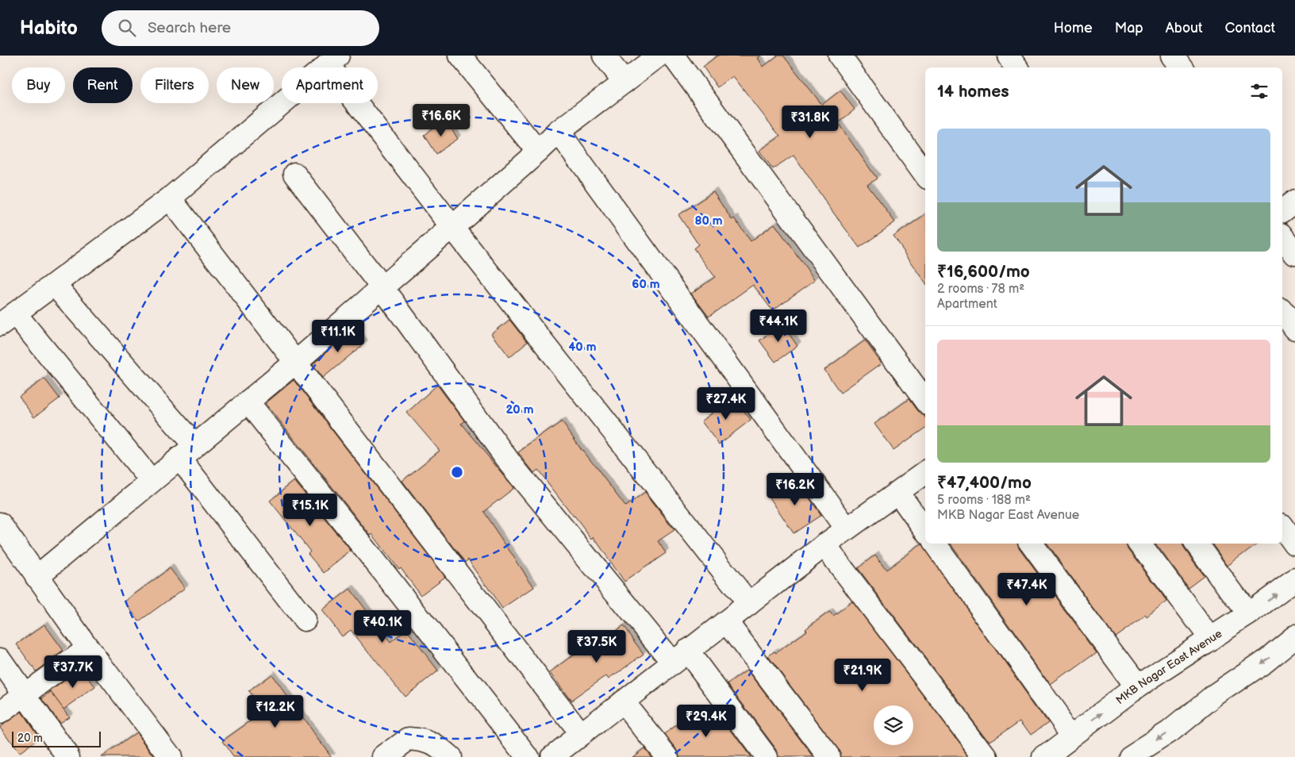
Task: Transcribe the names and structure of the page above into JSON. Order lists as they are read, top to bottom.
{
  "streets": {
    "street": ["MKB Nagar East Avenue"]
  },
  "scale_bar": "20 m",
  "page": {
    "header": "Habito",
    "search": "Search here",
    "nav": [
      "Home",
      "Map",
      "About",
      "Contact"
    ],
    "chip": [
      "Buy",
      "Rent",
      "Filters",
      "New",
      "Apartment"
    ],
    "heading": "14 homes",
    "price": [
      "₹16.6K",
      "₹31.8K",
      "₹44.1K",
      "₹11.1K",
      "₹27.4K",
      "₹16.2K",
      "₹15.1K",
      "₹47.4K",
      "₹40.1K",
      "₹37.5K",
      "₹37.7K",
      "₹21.9K",
      "₹12.2K",
      "₹29.4K"
    ],
    "list": [
      {
        "name": "₹16,600/mo",
        "note": "2 rooms · 78 m² · Apartment"
      },
      {
        "name": "₹47,400/mo",
        "note": "5 rooms · 188 m² · MKB Nagar East Avenue"
      }
    ],
    "scale": "20 m"
  },
  "rings": [
    "80 m",
    "60 m",
    "40 m",
    "20 m"
  ]
}
